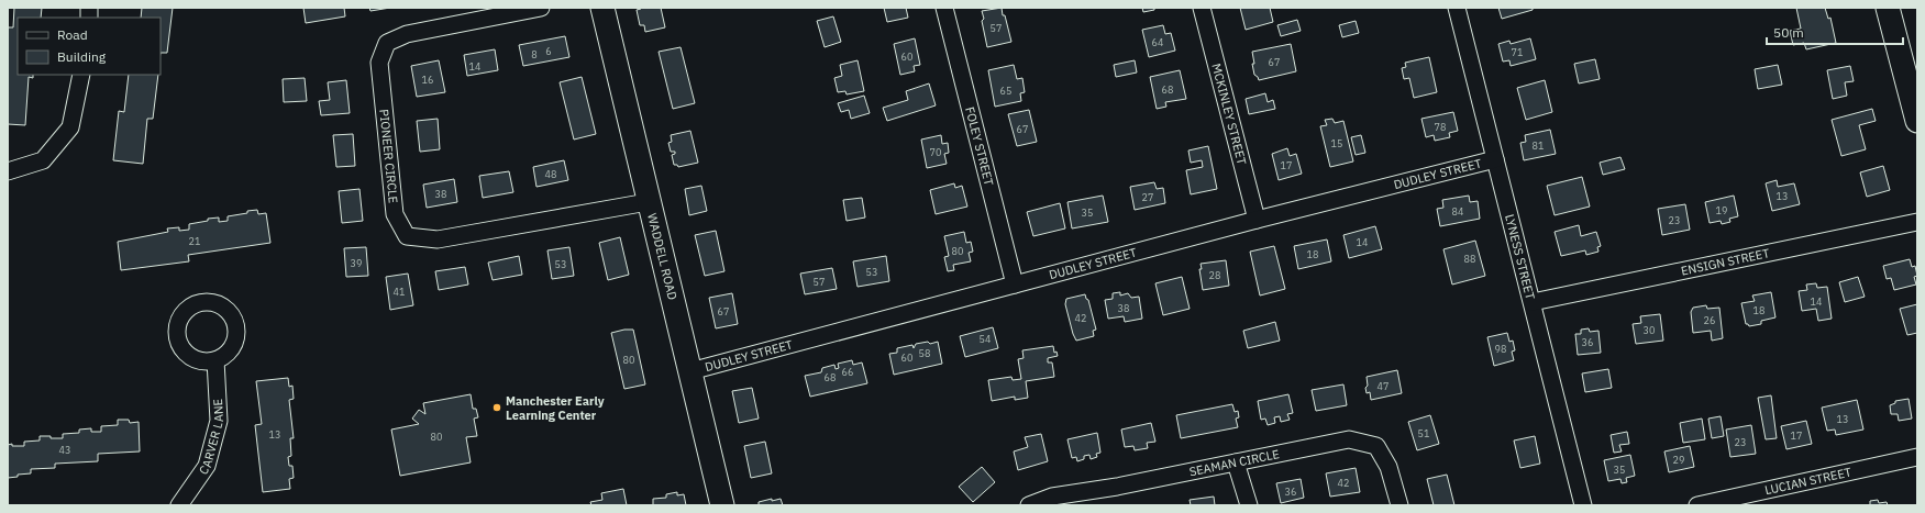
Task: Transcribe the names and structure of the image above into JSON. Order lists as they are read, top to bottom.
{
  "streets": {
    "street": [
      "MCKINLEY STREET",
      "FOLEY STREET",
      "PIONEER CIRCLE",
      "DUDLEY STREET",
      "LYNESS STREET",
      "WADDELL ROAD",
      "ENSIGN STREET",
      "CARVER LANE",
      "SEAMAN CIRCLE",
      "LUCIAN STREET"
    ]
  },
  "crossings": [
    ["MCKINLEY STREET", "DUDLEY STREET"],
    ["FOLEY STREET", "DUDLEY STREET"],
    ["PIONEER CIRCLE", "WADDELL ROAD"],
    ["DUDLEY STREET", "LYNESS STREET"],
    ["DUDLEY STREET", "WADDELL ROAD"],
    ["LYNESS STREET", "ENSIGN STREET"]
  ],
  "places": ["Manchester Early Learning Center"],
  "house_numbers": [
    "57",
    "64",
    "6",
    "71",
    "8",
    "60",
    "67",
    "14",
    "16",
    "68",
    "65",
    "78",
    "67",
    "15",
    "81",
    "70",
    "17",
    "48",
    "38",
    "13",
    "27",
    "19",
    "84",
    "35",
    "23",
    "21",
    "14",
    "80",
    "18",
    "88",
    "39",
    "53",
    "53",
    "28",
    "57",
    "41",
    "14",
    "38",
    "18",
    "67",
    "42",
    "26",
    "30",
    "54",
    "36",
    "98",
    "58",
    "60",
    "80",
    "66",
    "68",
    "47",
    "13",
    "51",
    "13",
    "17",
    "80",
    "23",
    "43",
    "29",
    "35",
    "42",
    "36"
  ],
  "legend": ["Road", "Building"],
  "scale_bar": "50 m"
}
